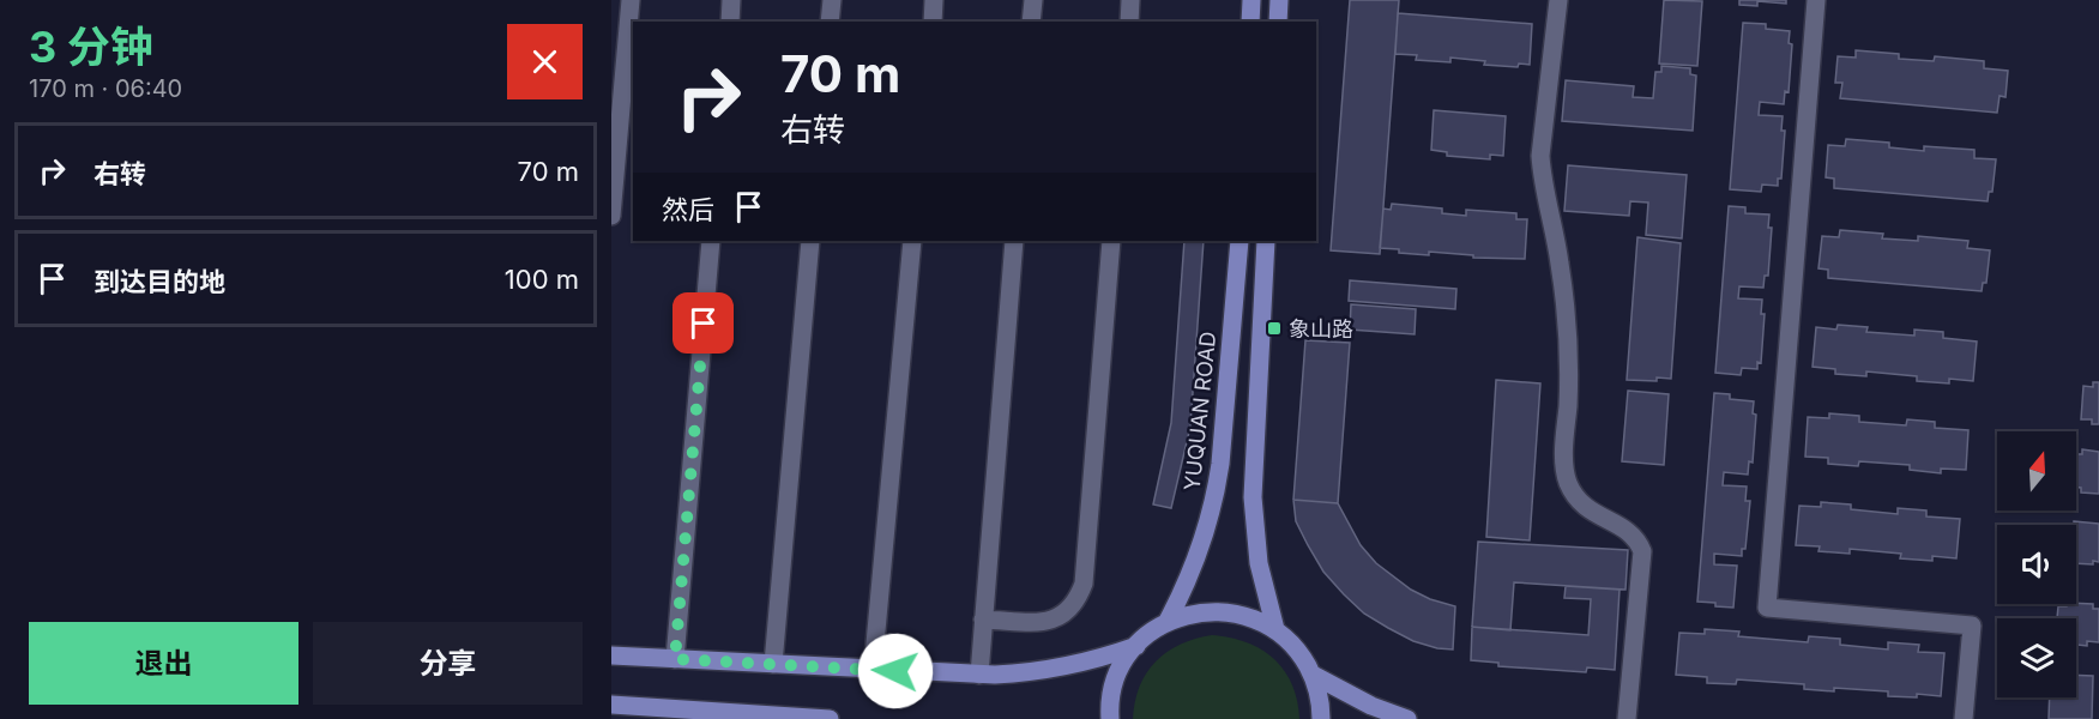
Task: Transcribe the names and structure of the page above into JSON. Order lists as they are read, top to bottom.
{
  "streets": {
    "main road": ["YUQUAN ROAD"]
  },
  "places": {
    "transit": ["象山路"]
  },
  "north": "top",
  "page": {
    "heading": ["3 分钟", "170 m · 06:40"],
    "turn": ["70 m", "右转"],
    "list": [
      {
        "name": "右转",
        "value": "70 m"
      },
      {
        "name": "到达目的地",
        "value": "100 m"
      }
    ],
    "then": "然后",
    "buttons": ["退出", "分享"]
  }
}
